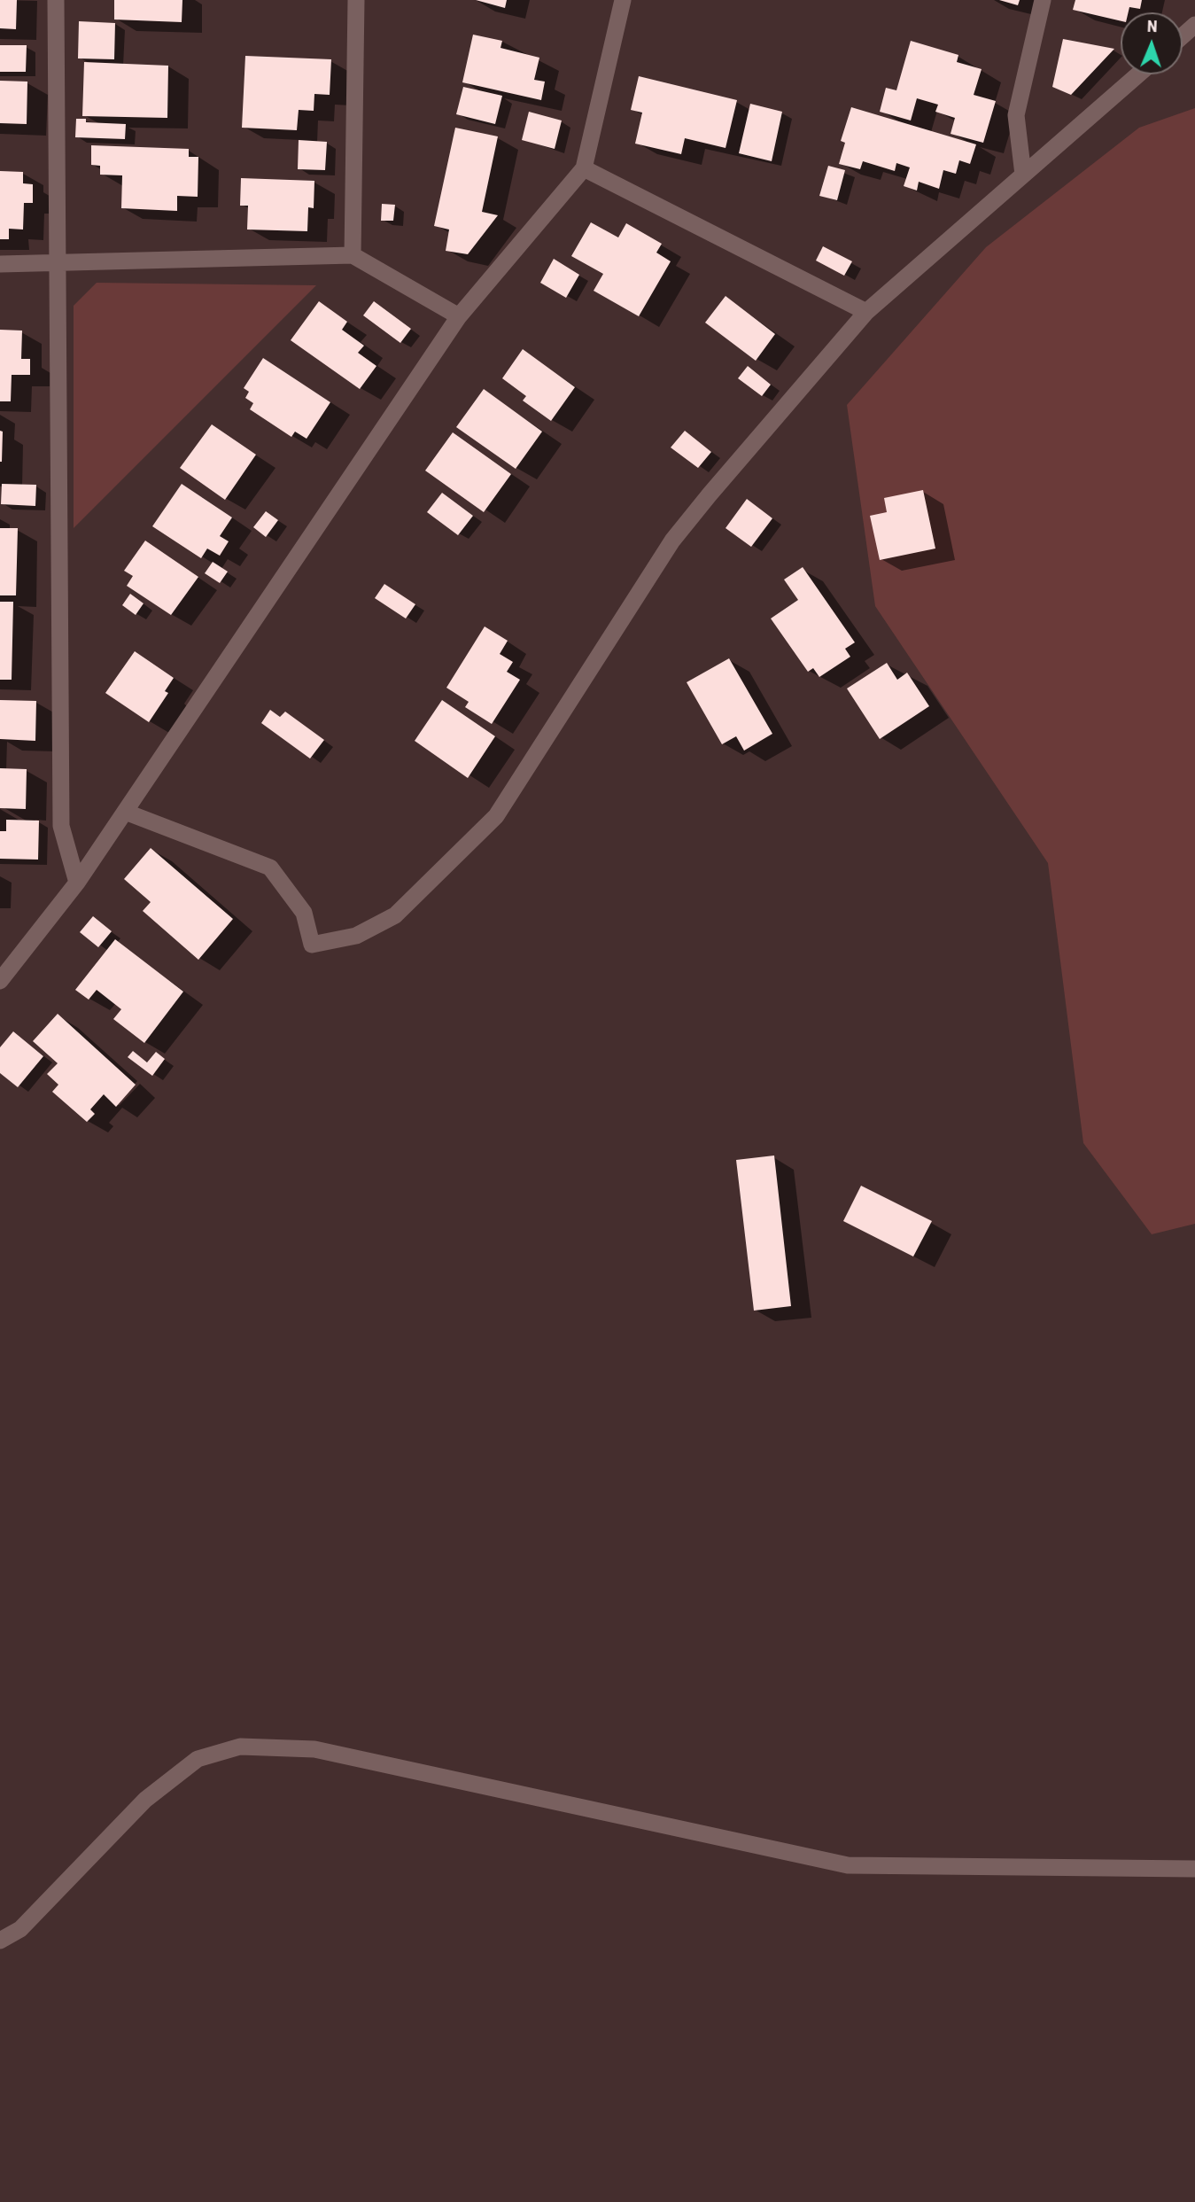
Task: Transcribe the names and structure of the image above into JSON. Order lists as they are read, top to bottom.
{
  "north": "top"
}
